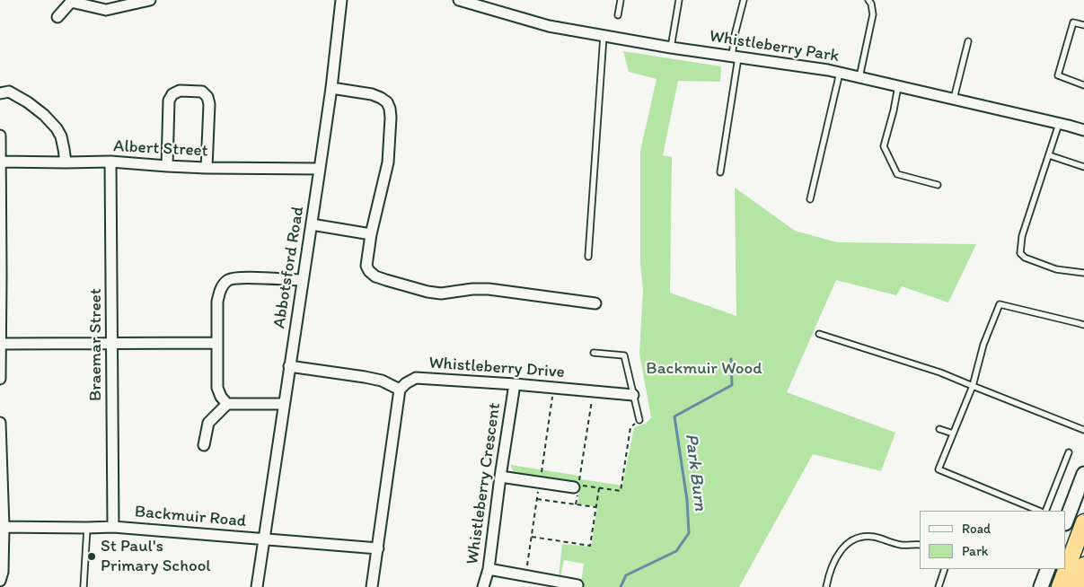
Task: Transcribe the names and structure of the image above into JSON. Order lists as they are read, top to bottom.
{
  "streets": {
    "street": [
      "Whistleberry Park",
      "Albert Street",
      "Abbotsford Road",
      "Braemar Street",
      "Whistleberry Drive",
      "Whistleberry Crescent",
      "Backmuir Road"
    ]
  },
  "crossings": [
    ["Albert Street", "Abbotsford Road"],
    ["Albert Street", "Braemar Street"],
    ["Abbotsford Road", "Backmuir Road"],
    ["Braemar Street", "Backmuir Road"],
    ["Whistleberry Drive", "Whistleberry Crescent"]
  ],
  "water": ["Park Burn"],
  "parks": ["Backmuir Wood"],
  "places": ["St Paul's Primary School"],
  "legend": ["Road", "Park"]
}
